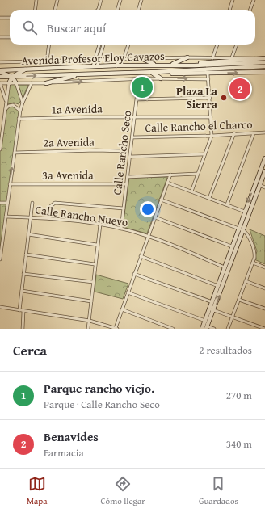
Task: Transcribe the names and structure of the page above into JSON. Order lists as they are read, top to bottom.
{
  "streets": {
    "main road": ["Avenida Profesor Eloy Cavazos"],
    "street": [
      "1a Avenida",
      "Calle Rancho el Charco",
      "2a Avenida",
      "Calle Rancho Seco",
      "3a Avenida",
      "Calle Rancho Nuevo"
    ]
  },
  "crossings": [
    ["1a Avenida", "Calle Rancho Seco"],
    ["Calle Rancho el Charco", "Calle Rancho Seco"],
    ["Calle Rancho Seco", "3a Avenida"],
    ["Calle Rancho Seco", "Calle Rancho Nuevo"]
  ],
  "places": ["Plaza La Sierra"],
  "page": {
    "search": "Buscar aquí",
    "pins": ["1", "2"],
    "heading": ["Cerca", "2 resultados"],
    "list": [
      {
        "mark": "1",
        "name": "Parque rancho viejo.",
        "note": "Parque · Calle Rancho Seco",
        "value": "270 m"
      },
      {
        "mark": "2",
        "name": "Benavides",
        "note": "Farmacia",
        "value": "340 m"
      }
    ],
    "nav": ["Mapa", "Cómo llegar", "Guardados"]
  }
}
